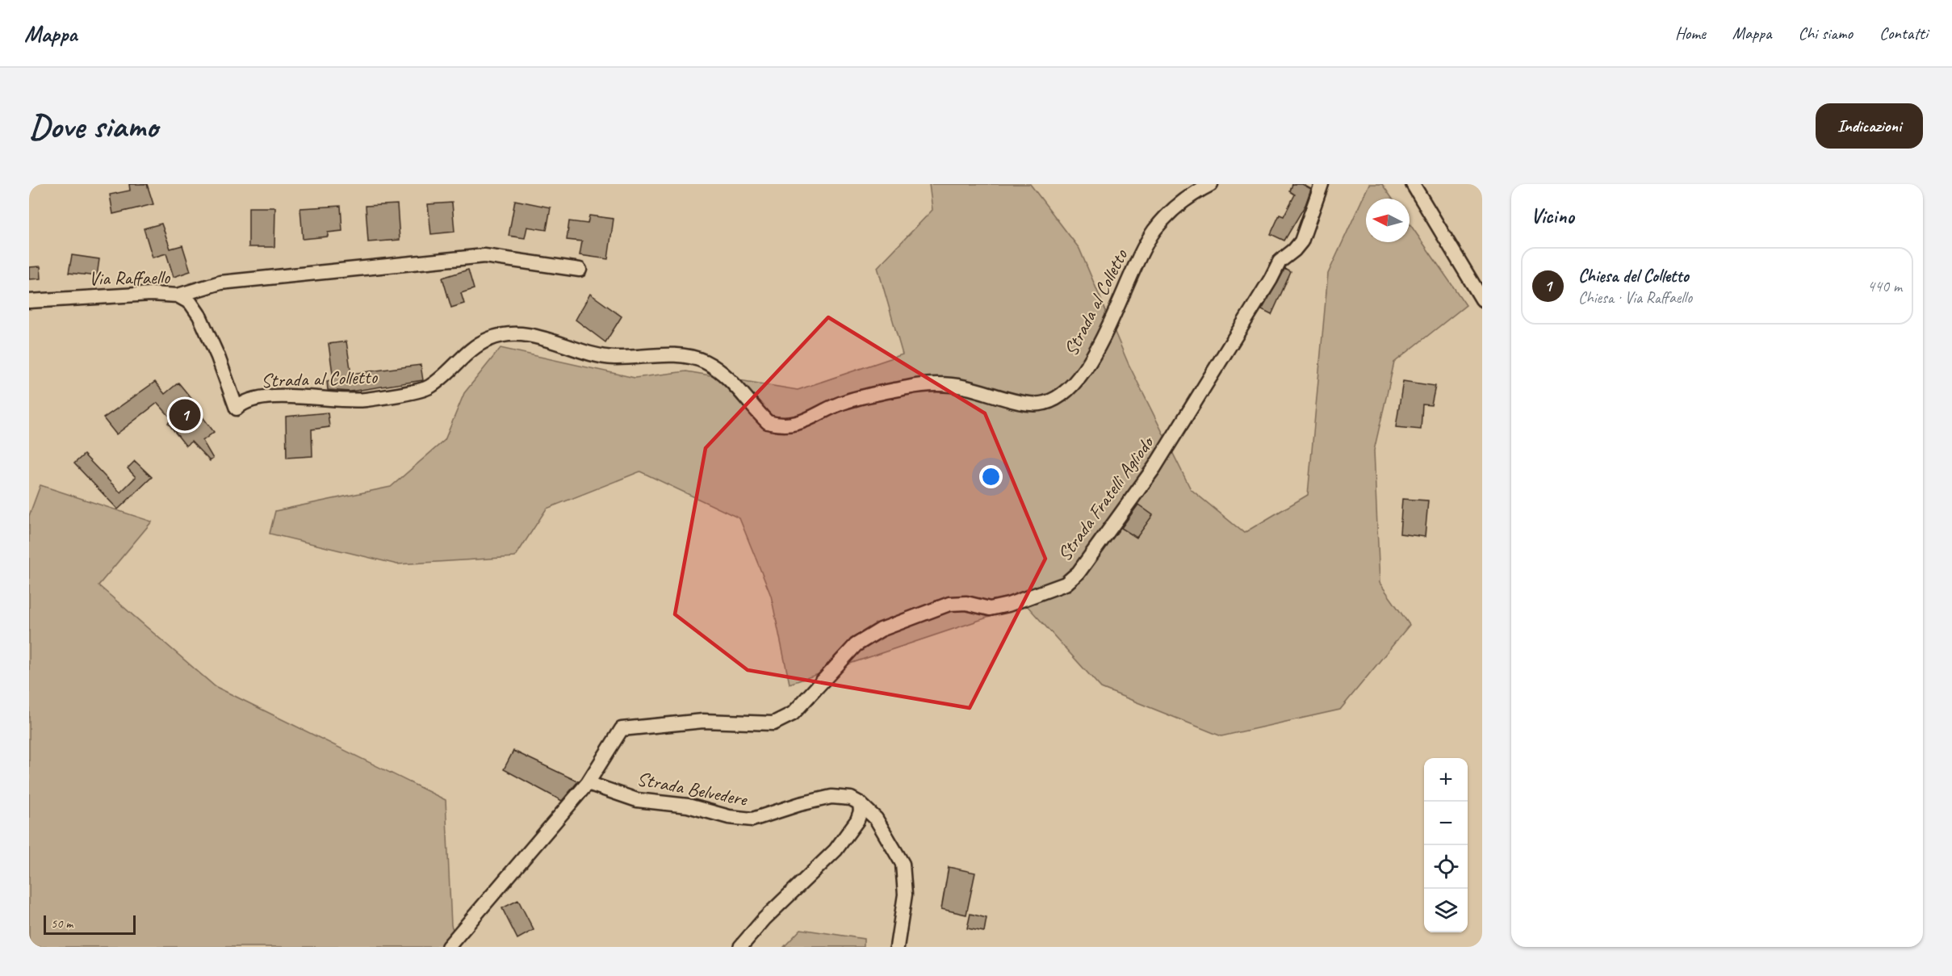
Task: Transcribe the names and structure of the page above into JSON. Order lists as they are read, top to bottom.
{
  "streets": {
    "street": [
      "Via Raffaello",
      "Strada al Colletto",
      "Strada Fratelli Agliodo",
      "Strada Belvedere"
    ]
  },
  "crossings": [
    ["Via Raffaello", "Strada al Colletto"],
    ["Strada Fratelli Agliodo", "Strada Belvedere"]
  ],
  "scale_bar": "50 m",
  "north": "left",
  "page": {
    "header": "Mappa",
    "nav": [
      "Home",
      "Mappa",
      "Chi siamo",
      "Contatti"
    ],
    "buttons": "Indicazioni",
    "title": "Dove siamo",
    "heading": "Vicino",
    "list": [
      {
        "mark": "1",
        "name": "Chiesa del Colletto",
        "note": "Chiesa · Via Raffaello",
        "value": "440 m"
      }
    ],
    "pins": "1",
    "map_buttons": ["+", "−"],
    "scale": "50 m"
  }
}
